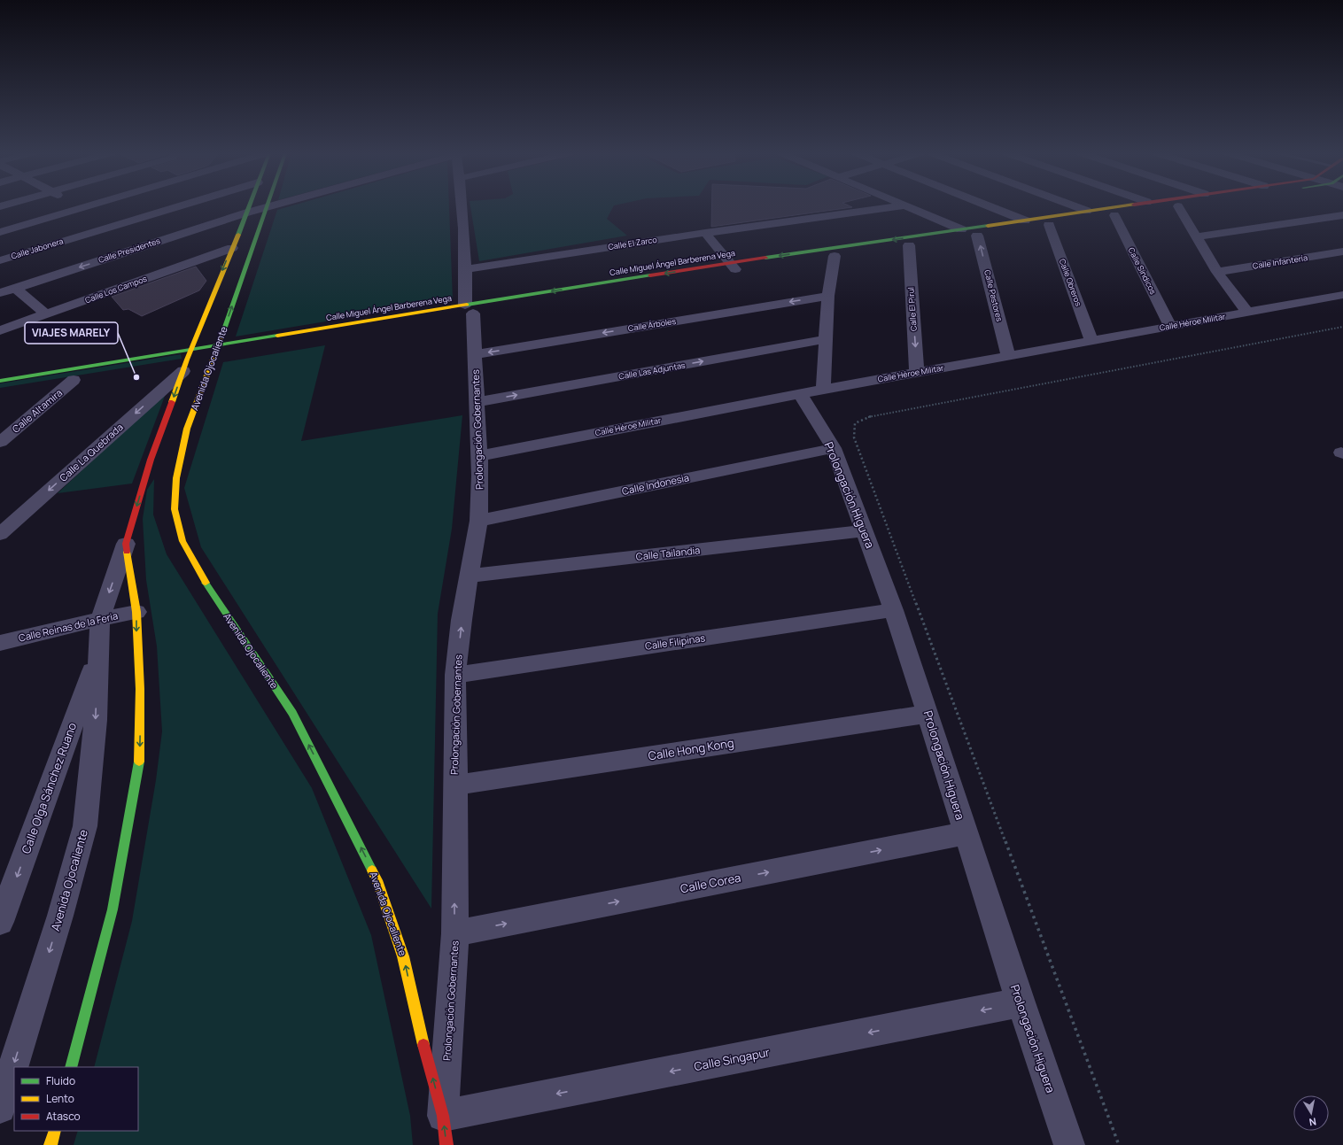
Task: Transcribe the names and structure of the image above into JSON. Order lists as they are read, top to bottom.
{
  "streets": {
    "street": [
      "Calle El Zarco",
      "Calle Jabonera",
      "Calle Presidentes",
      "Calle Infantería",
      "Calle Miguel Ángel Barberena Vega",
      "Calle Síndicos",
      "Calle Obreros",
      "Calle Los Campos",
      "Calle Pastores",
      "Calle El Pirul",
      "Calle Héroe Militar",
      "Calle Árboles",
      "Avenida Ojocaliente",
      "Calle Las Adjuntas",
      "Calle Altamira",
      "Prolongación Gobernantes",
      "Calle La Quebrada",
      "Calle Indonesia",
      "Prolongación Higuera",
      "Calle Tailandia",
      "Calle Reinas de la Feria",
      "Calle Filipinas",
      "Calle Hong Kong",
      "Calle Olga Sánchez Ruano",
      "Calle Corea",
      "Calle Singapur"
    ]
  },
  "crossings": [
    ["Calle El Zarco", "Prolongación Gobernantes"],
    ["Calle Presidentes", "Avenida Ojocaliente"],
    ["Calle Miguel Ángel Barberena Vega", "Calle Síndicos"],
    ["Calle Miguel Ángel Barberena Vega", "Calle Obreros"],
    ["Calle Miguel Ángel Barberena Vega", "Calle Pastores"],
    ["Calle Miguel Ángel Barberena Vega", "Calle El Pirul"],
    ["Calle Miguel Ángel Barberena Vega", "Avenida Ojocaliente"],
    ["Calle Miguel Ángel Barberena Vega", "Prolongación Gobernantes"],
    ["Calle Síndicos", "Calle Héroe Militar"],
    ["Calle Obreros", "Calle Héroe Militar"],
    ["Calle Los Campos", "Avenida Ojocaliente"],
    ["Calle Pastores", "Calle Héroe Militar"],
    ["Calle El Pirul", "Calle Héroe Militar"],
    ["Calle Héroe Militar", "Prolongación Gobernantes"],
    ["Calle Héroe Militar", "Prolongación Higuera"],
    ["Calle Árboles", "Prolongación Gobernantes"],
    ["Avenida Ojocaliente", "Prolongación Gobernantes"],
    ["Avenida Ojocaliente", "Calle La Quebrada"],
    ["Avenida Ojocaliente", "Calle Reinas de la Feria"],
    ["Avenida Ojocaliente", "Calle Olga Sánchez Ruano"],
    ["Avenida Ojocaliente", "Calle Singapur"],
    ["Calle Las Adjuntas", "Prolongación Gobernantes"],
    ["Prolongación Gobernantes", "Calle Indonesia"],
    ["Prolongación Gobernantes", "Calle Tailandia"],
    ["Prolongación Gobernantes", "Calle Filipinas"],
    ["Prolongación Gobernantes", "Calle Hong Kong"],
    ["Prolongación Gobernantes", "Calle Corea"],
    ["Prolongación Gobernantes", "Calle Singapur"],
    ["Calle Indonesia", "Prolongación Higuera"],
    ["Prolongación Higuera", "Calle Tailandia"],
    ["Prolongación Higuera", "Calle Filipinas"],
    ["Prolongación Higuera", "Calle Hong Kong"],
    ["Prolongación Higuera", "Calle Corea"],
    ["Prolongación Higuera", "Calle Singapur"]
  ],
  "one_way": [
    "Calle Árboles",
    "Calle Las Adjuntas",
    "Calle La Quebrada",
    "Calle Olga Sánchez Ruano",
    "Calle Corea",
    "Calle Singapur"
  ],
  "places": ["VIAJES MARELY"],
  "legend": ["Fluido", "Lento", "Atasco"],
  "north": "bottom"
}
